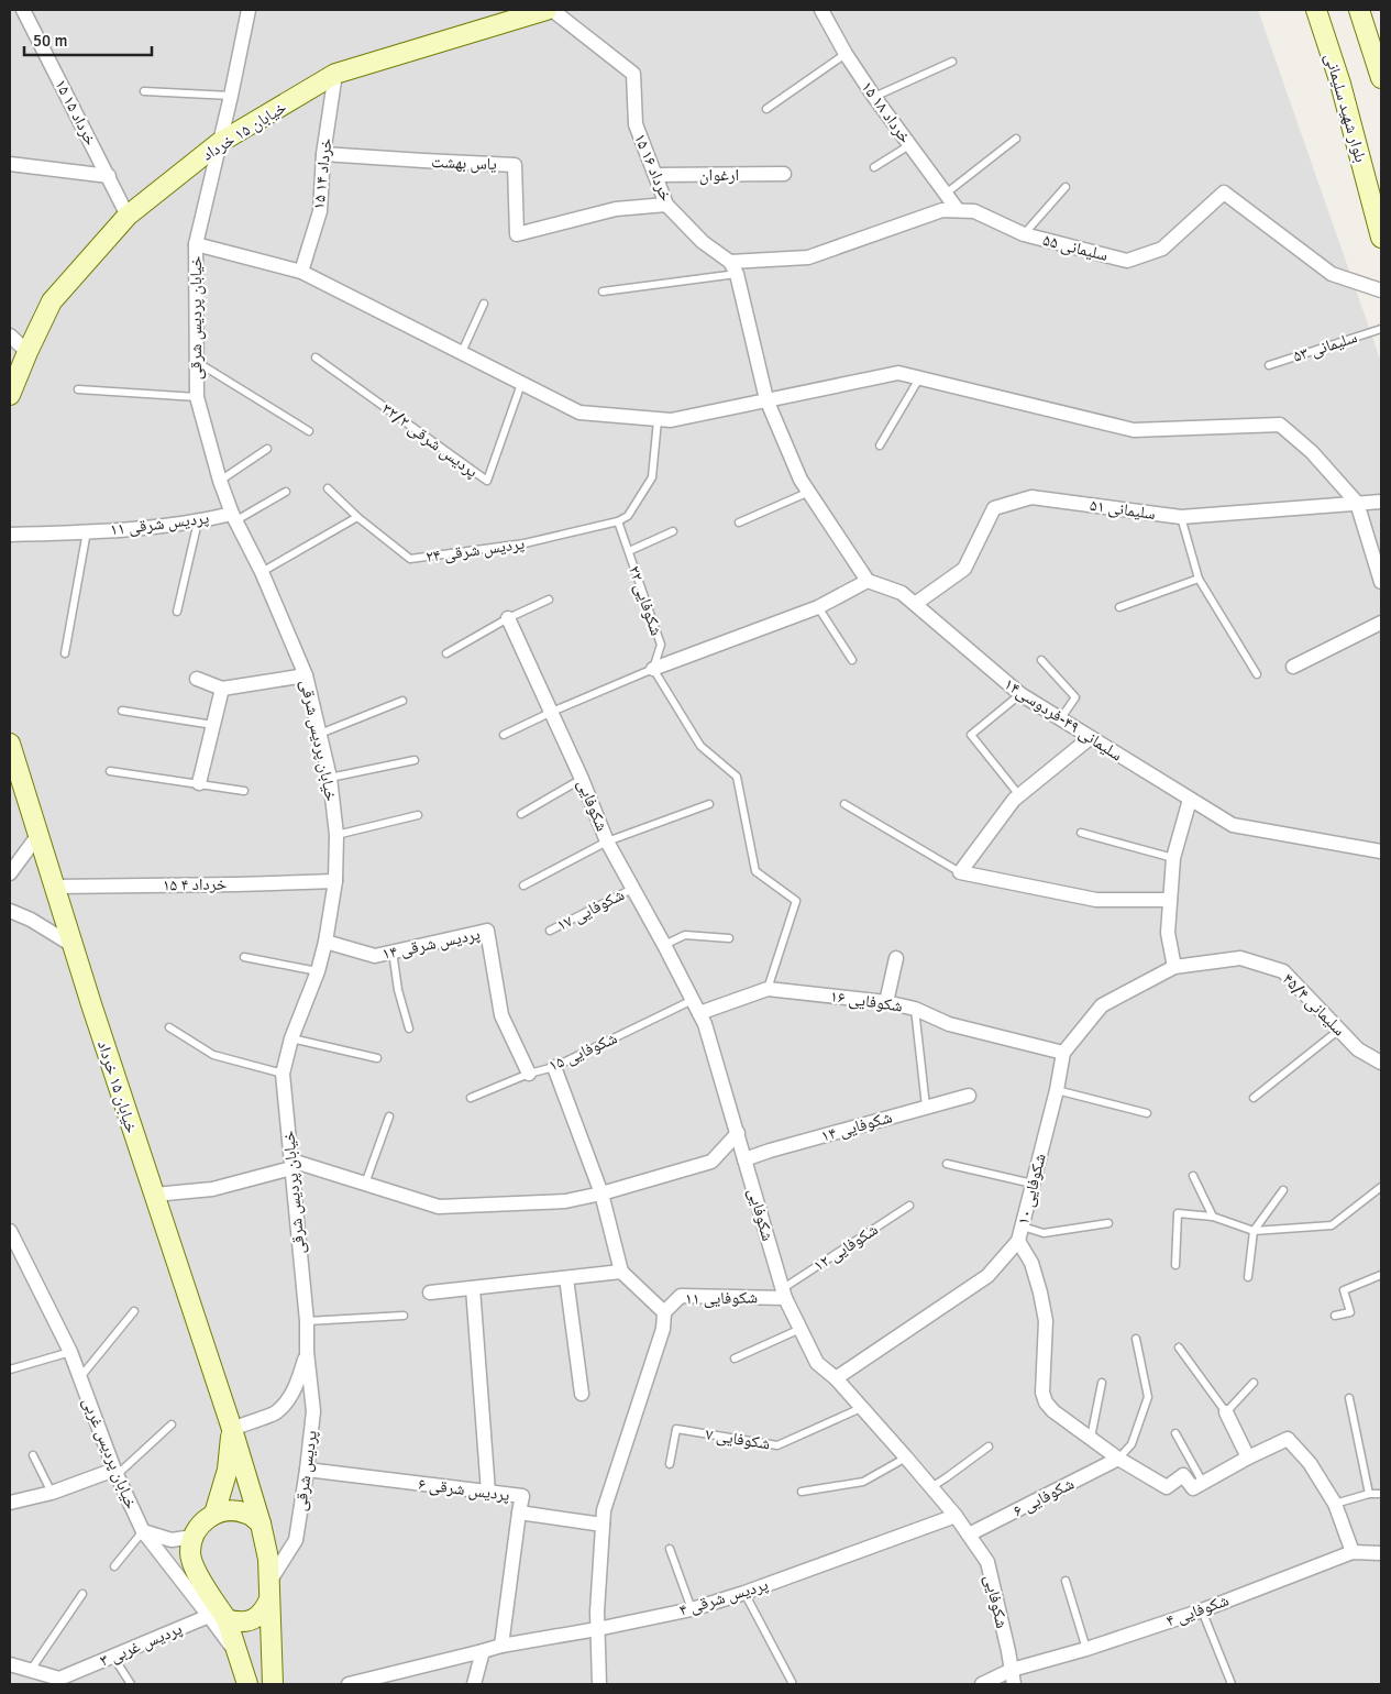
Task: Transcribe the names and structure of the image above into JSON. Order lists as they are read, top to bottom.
{
  "streets": {
    "street": [
      "بلوار شهید سلیمانی",
      "۱۵ خرداد ۱۵",
      "۱۵ خرداد ۱۸",
      "خیابان ۱۵ خرداد",
      "یاس بهشت",
      "۱۵ خرداد ۱۶",
      "۱۵ خرداد ۱۴",
      "ارغوان",
      "سلیمانی ۵۵",
      "خیابان پردیس شرقی",
      "سلیمانی ۵۱",
      "پردیس شرقی ۱۱",
      "سلیمانی ۴۹-فردوسی۱۴",
      "شکوفایی",
      "۱۵ خرداد ۴",
      "پردیس شرقی ۱۴",
      "شکوفایی ۱۶",
      "سلیمانی ۴۵/۴",
      "شکوفایی ۱۴",
      "شکوفایی ۱۰",
      "شکوفایی ۱۱",
      "خیابان پردیس غربی",
      "پردیس شرقی",
      "پردیس شرقی ۶",
      "شکوفایی ۶",
      "پردیس شرقی ۴",
      "شکوفایی ۴",
      "پردیس غربی ۳"
    ],
    "lane": [
      "سلیمانی ۵۳",
      "پردیس شرقی ۳۲/۲",
      "پردیس شرقی ۲۴",
      "شکوفایی ۲۲",
      "شکوفایی ۱۷",
      "شکوفایی ۱۵",
      "شکوفایی ۱۲",
      "شکوفایی ۷"
    ]
  },
  "crossings": [
    ["۱۵ خرداد ۱۵", "خیابان ۱۵ خرداد"],
    ["۱۵ خرداد ۱۸", "سلیمانی ۵۵"],
    ["خیابان ۱۵ خرداد", "۱۵ خرداد ۱۴"],
    ["خیابان ۱۵ خرداد", "خیابان پردیس شرقی"],
    ["خیابان ۱۵ خرداد", "۱۵ خرداد ۴"],
    ["خیابان ۱۵ خرداد", "خیابان پردیس غربی"],
    ["خیابان ۱۵ خرداد", "پردیس شرقی"],
    ["خیابان ۱۵ خرداد", "پردیس غربی ۳"],
    ["یاس بهشت", "۱۵ خرداد ۱۶"],
    ["یاس بهشت", "۱۵ خرداد ۱۴"],
    ["۱۵ خرداد ۱۶", "ارغوان"],
    ["۱۵ خرداد ۱۶", "سلیمانی ۵۵"],
    ["خیابان پردیس شرقی", "پردیس شرقی ۱۱"],
    ["خیابان پردیس شرقی", "۱۵ خرداد ۴"],
    ["خیابان پردیس شرقی", "پردیس شرقی ۱۴"],
    ["خیابان پردیس شرقی", "پردیس شرقی"],
    ["سلیمانی ۵۱", "سلیمانی ۴۹-فردوسی۱۴"],
    ["پردیس شرقی ۲۴", "شکوفایی ۲۲"],
    ["شکوفایی", "شکوفایی ۱۷"],
    ["شکوفایی", "شکوفایی ۱۶"],
    ["شکوفایی", "شکوفایی ۱۵"],
    ["شکوفایی", "شکوفایی ۱۴"],
    ["شکوفایی", "شکوفایی ۱۰"],
    ["شکوفایی", "شکوفایی ۱۲"],
    ["شکوفایی", "شکوفایی ۱۱"],
    ["شکوفایی", "شکوفایی ۷"],
    ["شکوفایی", "شکوفایی ۶"],
    ["شکوفایی", "پردیس شرقی ۴"],
    ["شکوفایی", "شکوفایی ۴"],
    ["پردیس شرقی ۱۴", "شکوفایی ۱۵"],
    ["شکوفایی ۱۶", "شکوفایی ۱۰"],
    ["سلیمانی ۴۵/۴", "شکوفایی ۱۰"],
    ["شکوفایی ۱۲", "شکوفایی ۱۱"],
    ["خیابان پردیس غربی", "پردیس شرقی"],
    ["خیابان پردیس غربی", "پردیس غربی ۳"],
    ["پردیس شرقی", "پردیس شرقی ۶"],
    ["پردیس شرقی", "پردیس غربی ۳"]
  ],
  "scale_bar": "50 m"
}
